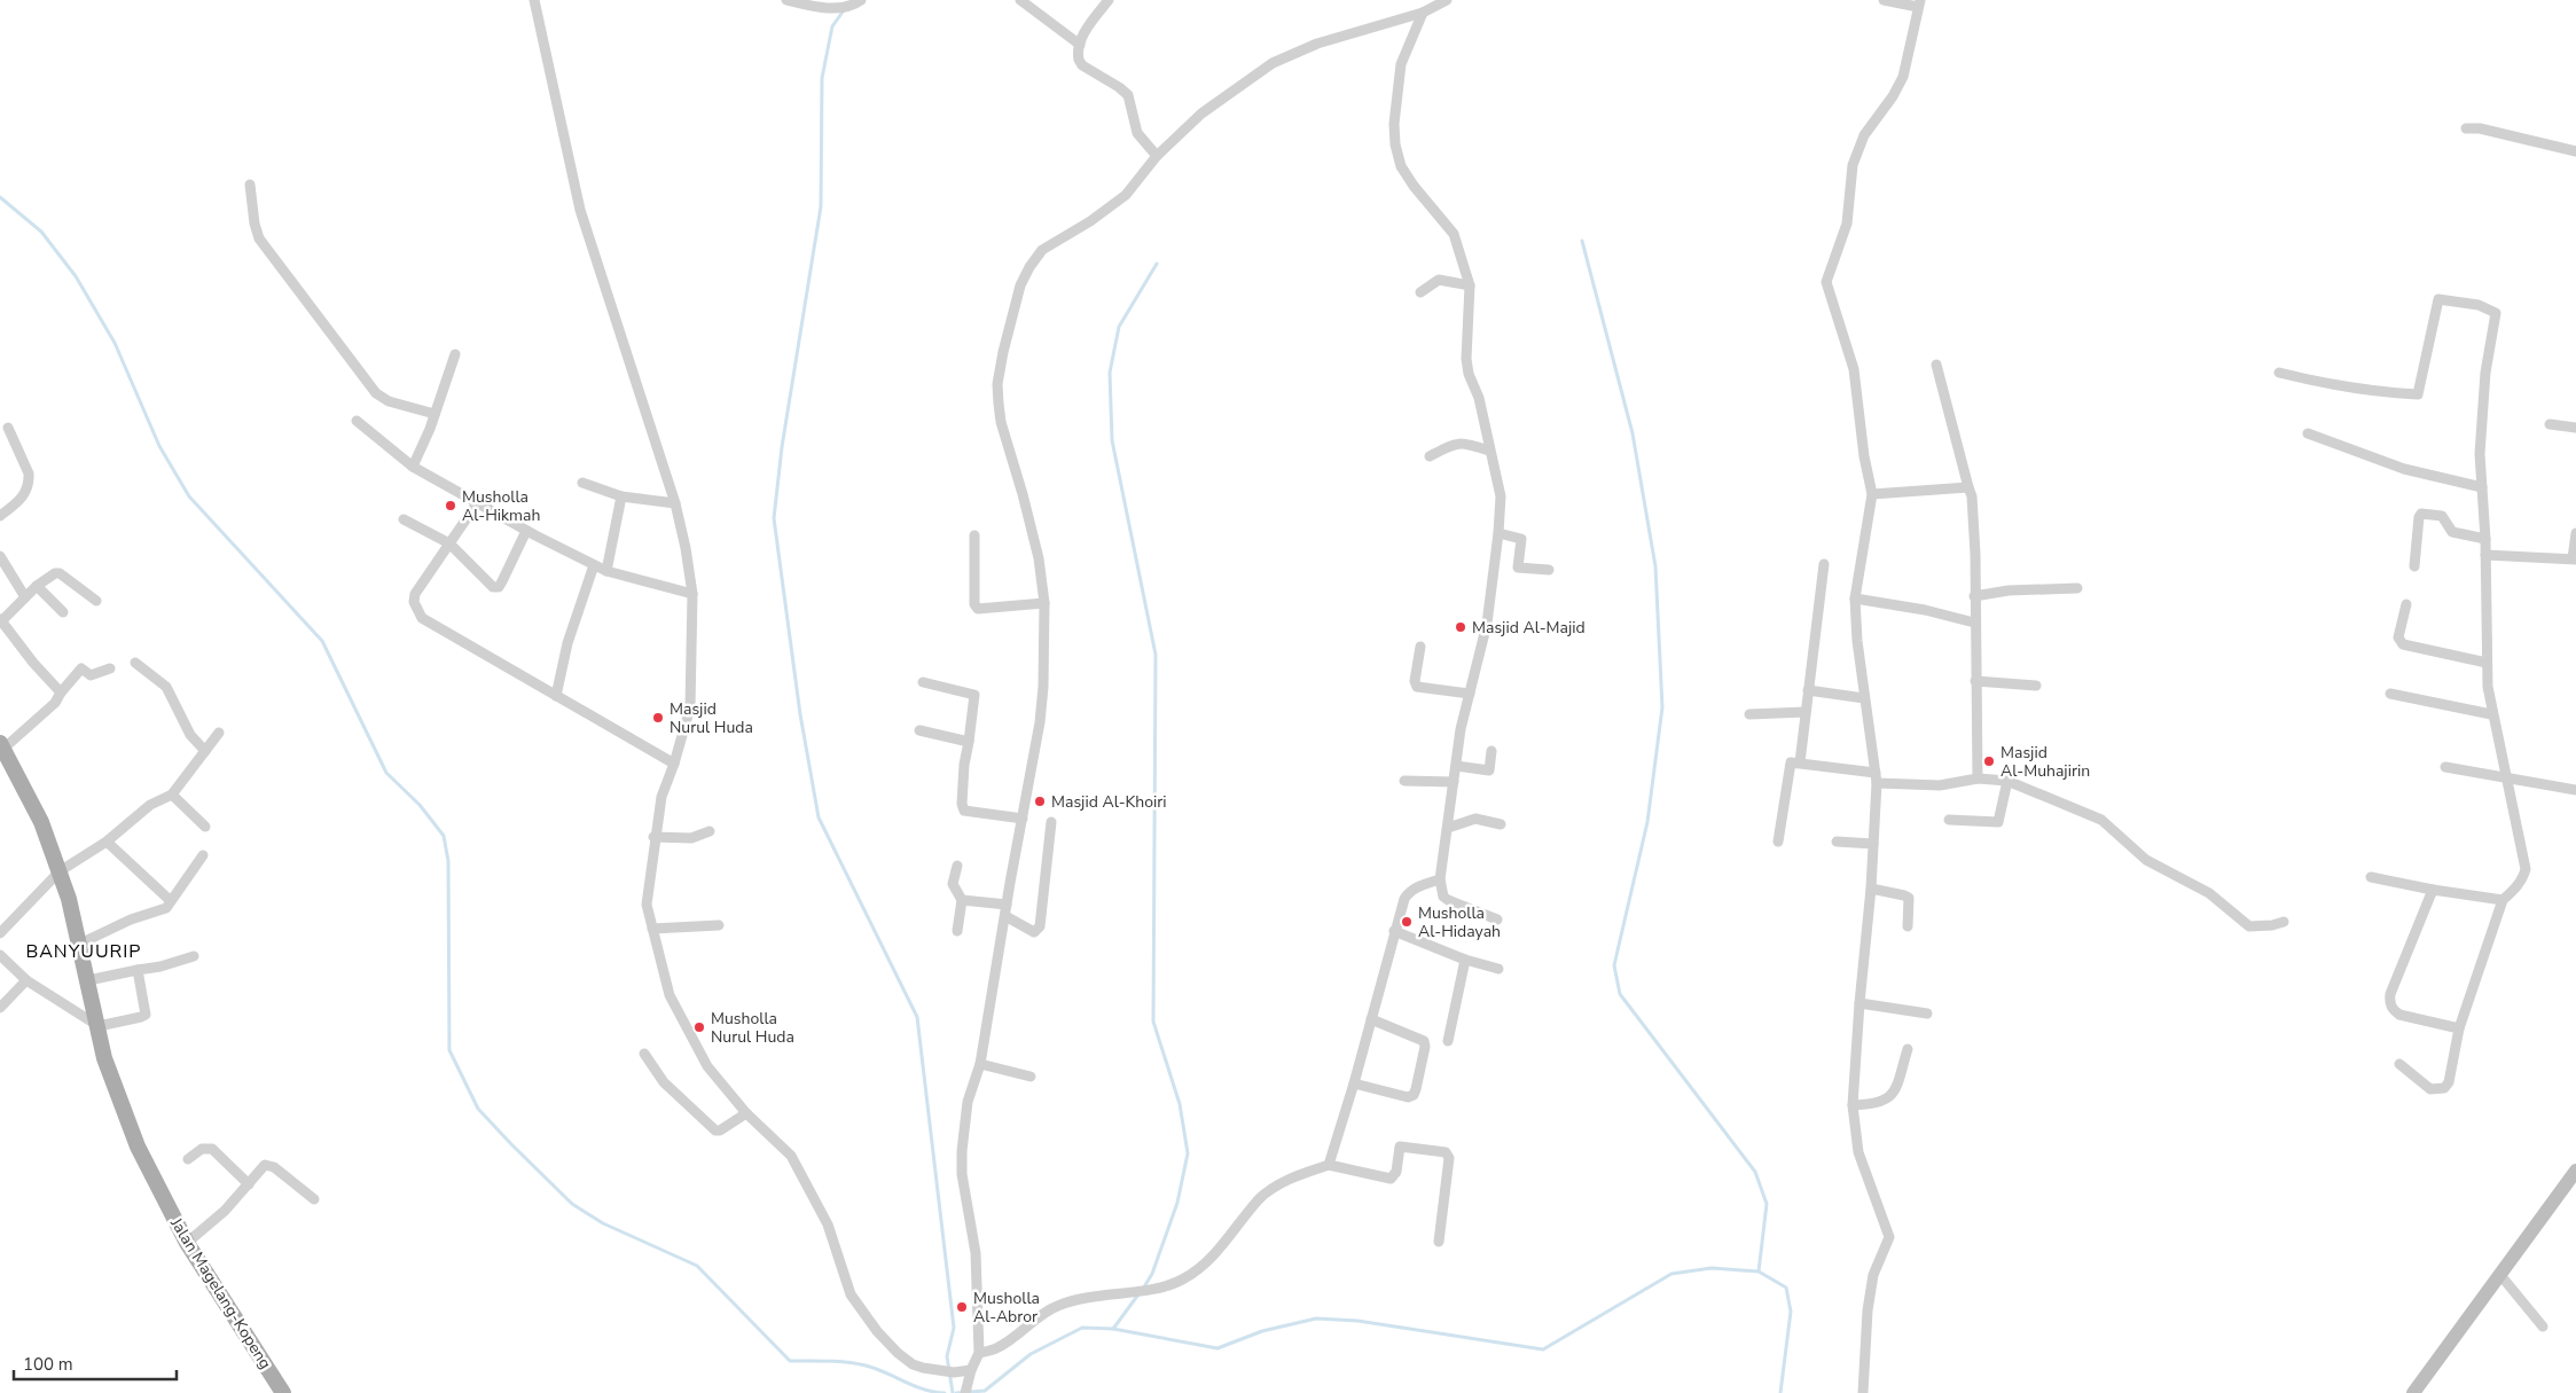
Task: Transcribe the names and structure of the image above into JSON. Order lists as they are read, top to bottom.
{
  "streets": {
    "main road": ["Jalan Magelang-Kopeng"]
  },
  "districts": ["BANYUURIP"],
  "places": [
    "Musholla Al-Hikmah",
    "Masjid Al-Majid",
    "Masjid Nurul Huda",
    "Masjid Al-Muhajirin",
    "Masjid Al-Khoiri",
    "Musholla Al-Hidayah",
    "Musholla Nurul Huda",
    "Musholla Al-Abror"
  ],
  "scale_bar": "100 m"
}
